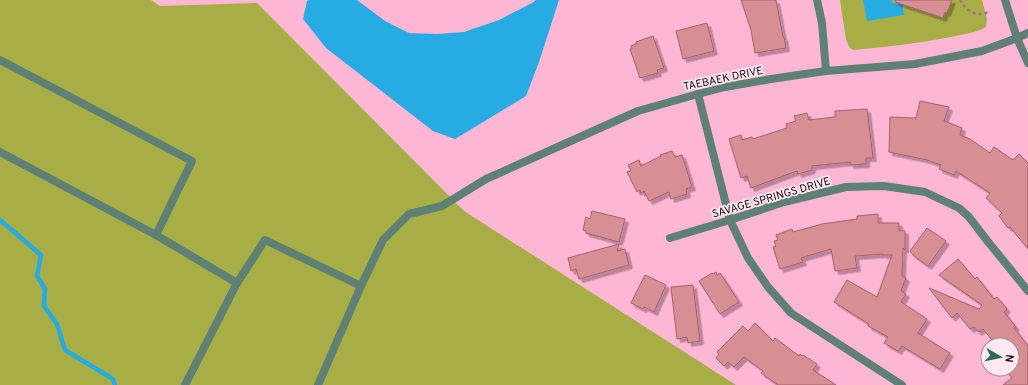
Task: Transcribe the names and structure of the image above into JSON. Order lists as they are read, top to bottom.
{
  "streets": {
    "street": ["TAEBAEK DRIVE", "SAVAGE SPRINGS DRIVE"]
  },
  "north": "right"
}
